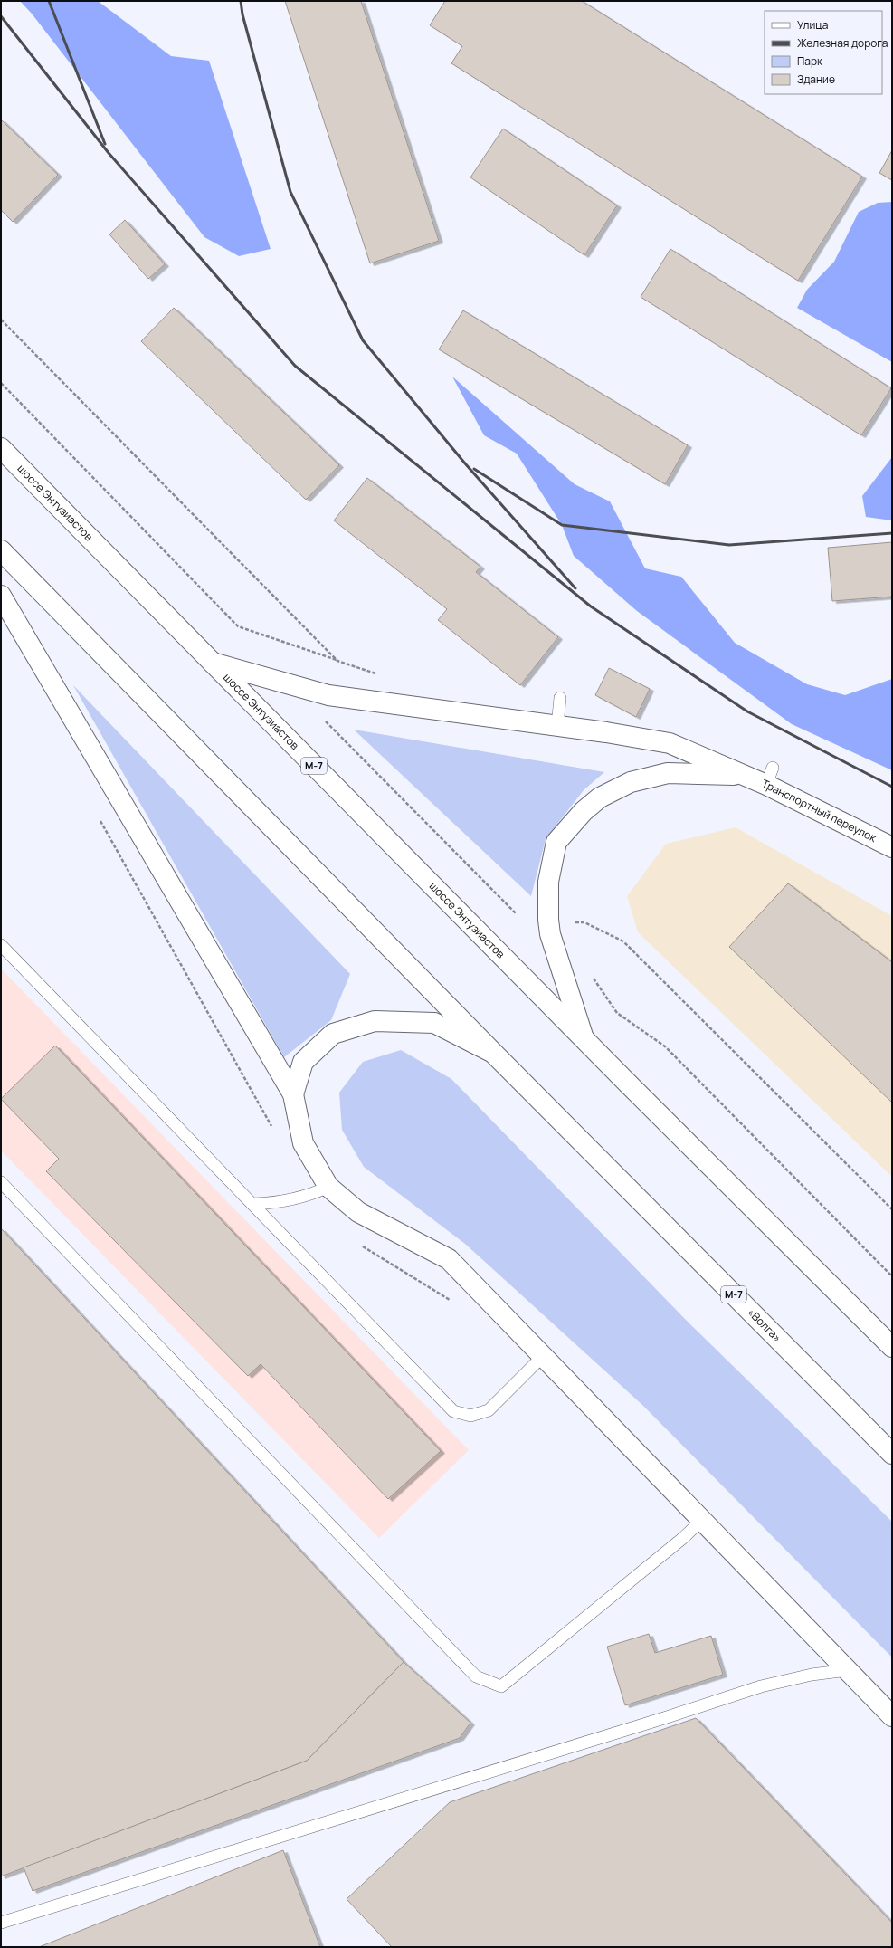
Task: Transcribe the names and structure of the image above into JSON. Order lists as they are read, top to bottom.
{
  "streets": {
    "main road": [
      "шоссе Энтузиастов",
      "М-7",
      "Транспортный переулок",
      "«Волга»"
    ]
  },
  "crossings": [
    ["шоссе Энтузиастов", "Транспортный переулок"],
    ["М-7", "«Волга»"]
  ],
  "legend": [
    "Улица",
    "Железная дорога",
    "Парк",
    "Здание"
  ]
}
